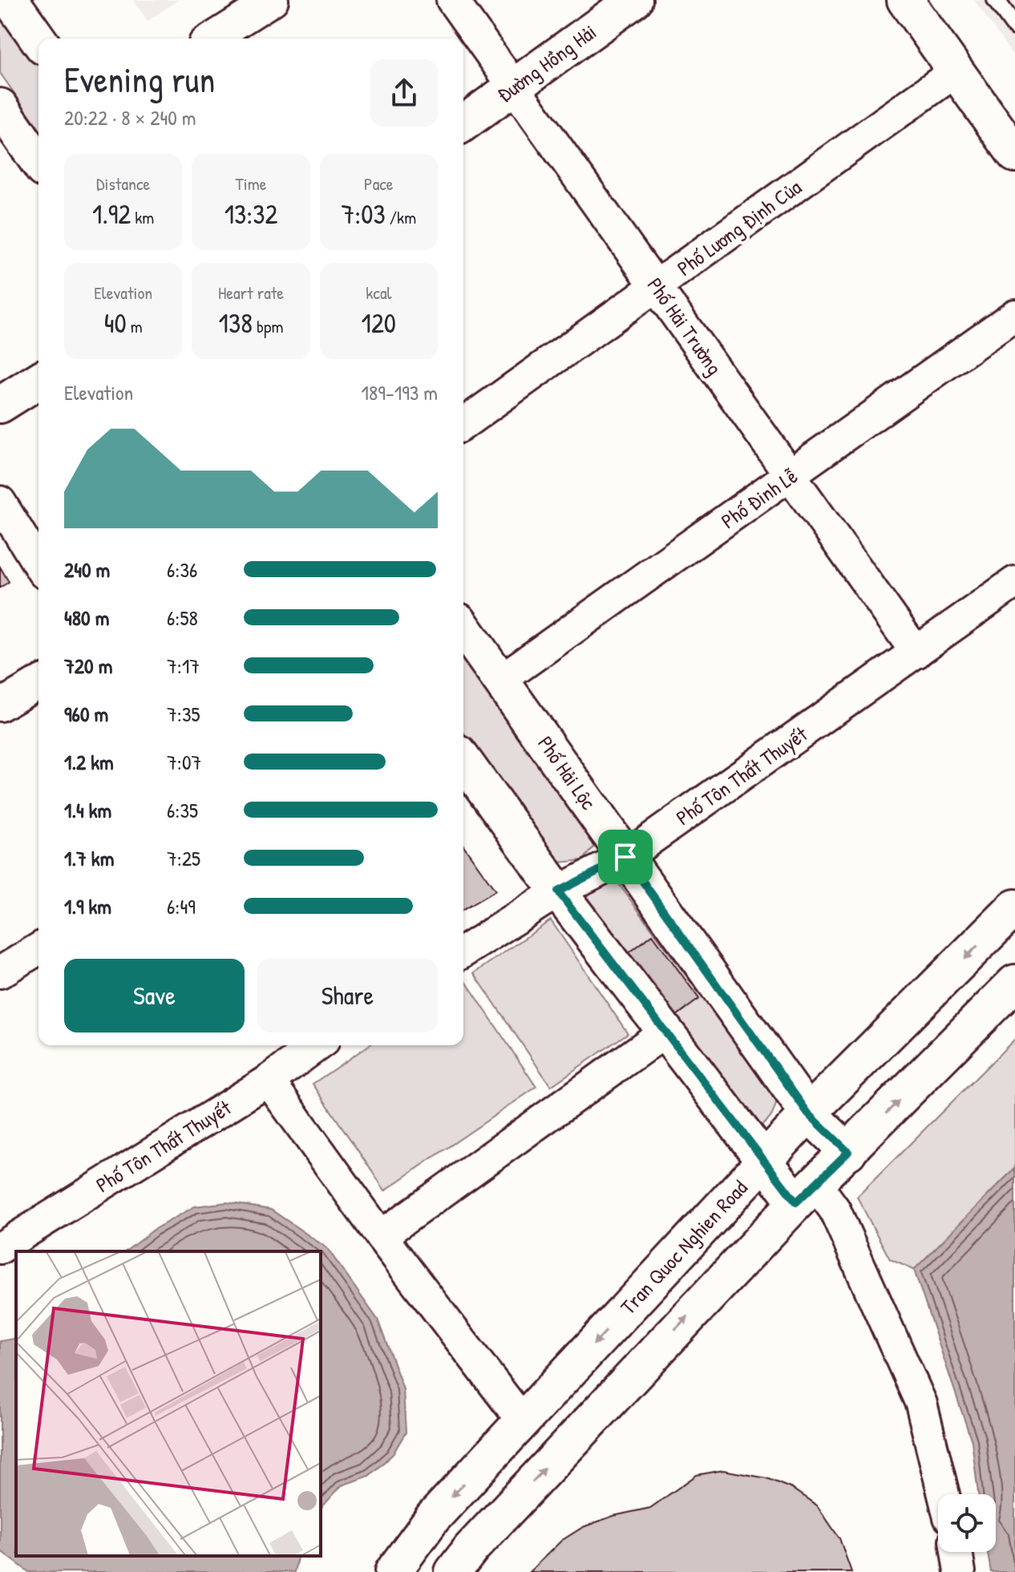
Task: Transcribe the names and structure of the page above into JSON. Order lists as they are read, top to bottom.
{
  "streets": {
    "street": [
      "Đường Hồng Hải",
      "Phố Lương Định Của",
      "Phố Hải Trường",
      "Phố Đinh Lễ",
      "Phố Hải Lộc",
      "Phố Tôn Thất Thuyết",
      "Tran Quoc Nghien Road"
    ]
  },
  "crossings": [
    ["Đường Hồng Hải", "Phố Hải Trường"],
    ["Phố Lương Định Của", "Phố Hải Trường"],
    ["Phố Hải Trường", "Phố Đinh Lễ"],
    ["Phố Hải Trường", "Phố Tôn Thất Thuyết"],
    ["Phố Đinh Lễ", "Phố Hải Lộc"],
    ["Phố Hải Lộc", "Phố Tôn Thất Thuyết"],
    ["Phố Hải Lộc", "Tran Quoc Nghien Road"]
  ],
  "page": {
    "heading": ["Evening run", "20:22 · 8 × 240 m"],
    "stats": [
      ["Distance", "1.92 km"],
      ["Time", "13:32"],
      ["Pace", "7:03 /km"],
      ["Elevation", "40 m"],
      ["Heart rate", "138 bpm"],
      ["kcal", "120"]
    ],
    "chart": ["Elevation", "189–193 m"],
    "list": [
      {
        "name": "240 m",
        "note": "6:36"
      },
      {
        "name": "480 m",
        "note": "6:58"
      },
      {
        "name": "720 m",
        "note": "7:17"
      },
      {
        "name": "960 m",
        "note": "7:35"
      },
      {
        "name": "1.2 km",
        "note": "7:07"
      },
      {
        "name": "1.4 km",
        "note": "6:35"
      },
      {
        "name": "1.7 km",
        "note": "7:25"
      },
      {
        "name": "1.9 km",
        "note": "6:49"
      }
    ],
    "buttons": ["Save", "Share"]
  }
}
